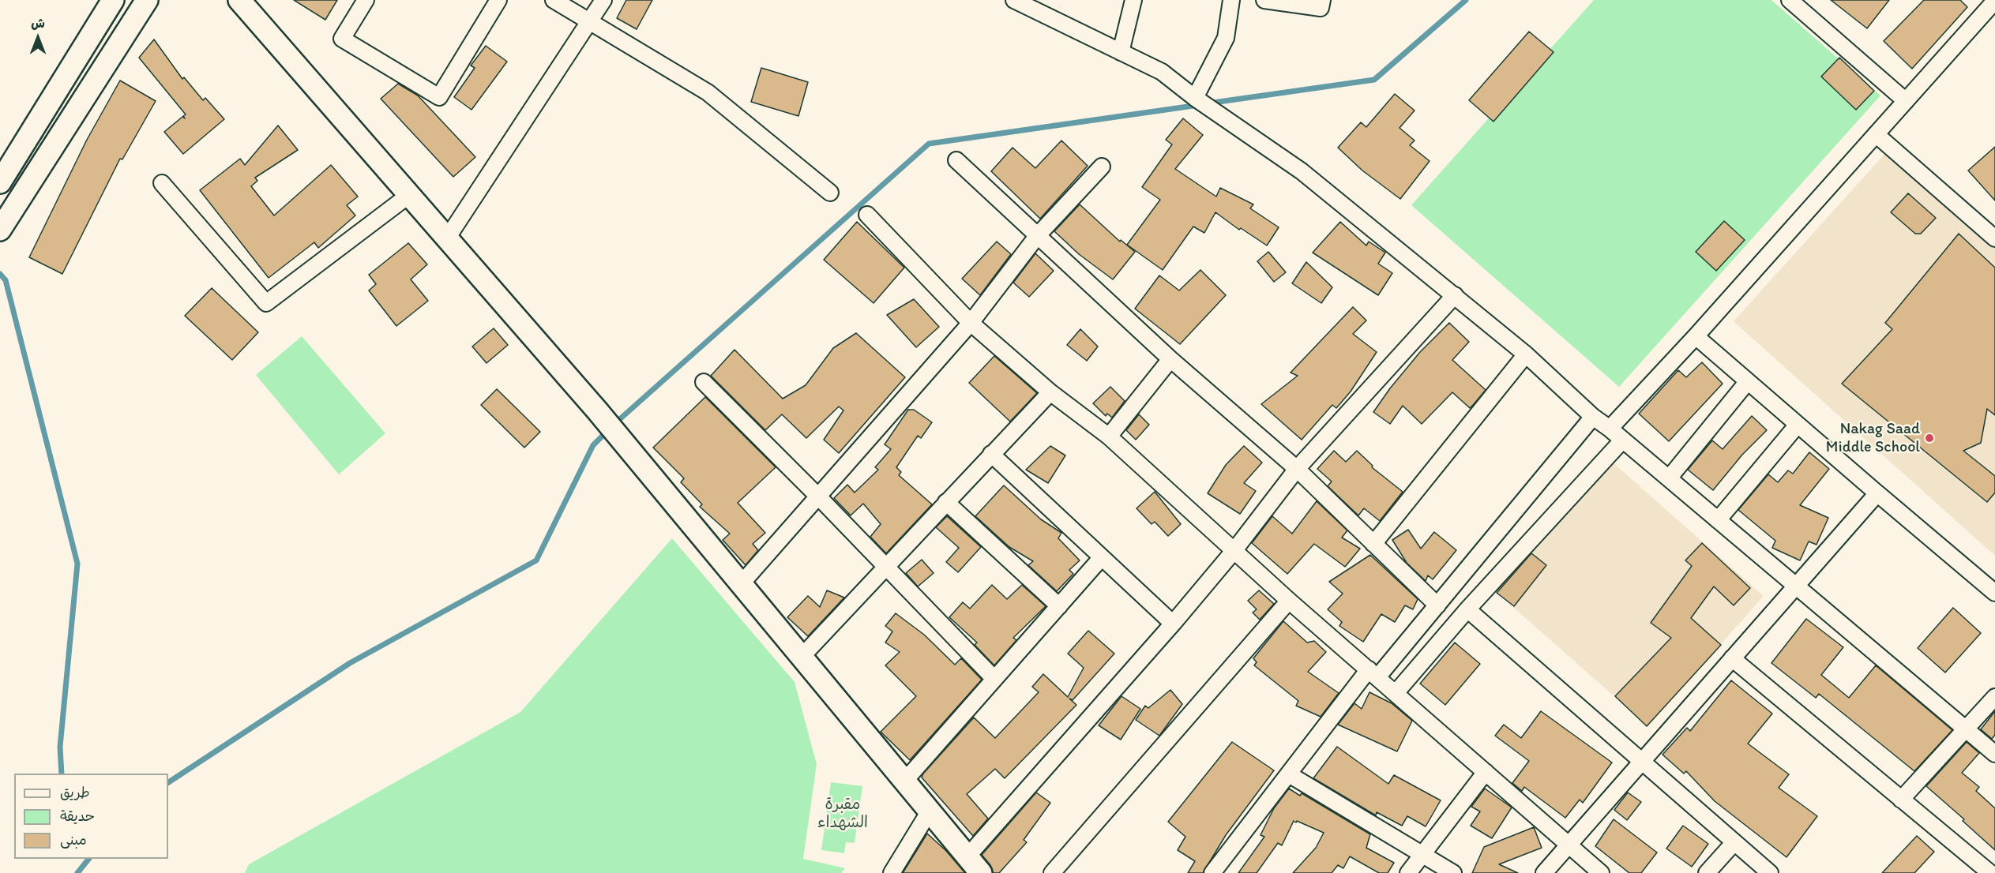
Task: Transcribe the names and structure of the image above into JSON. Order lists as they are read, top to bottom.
{
  "parks": ["مقبرة الشهداء"],
  "places": ["Nakag Saad Middle School"],
  "legend": ["طريق", "حديقة", "مبنى"],
  "north": "top"
}
